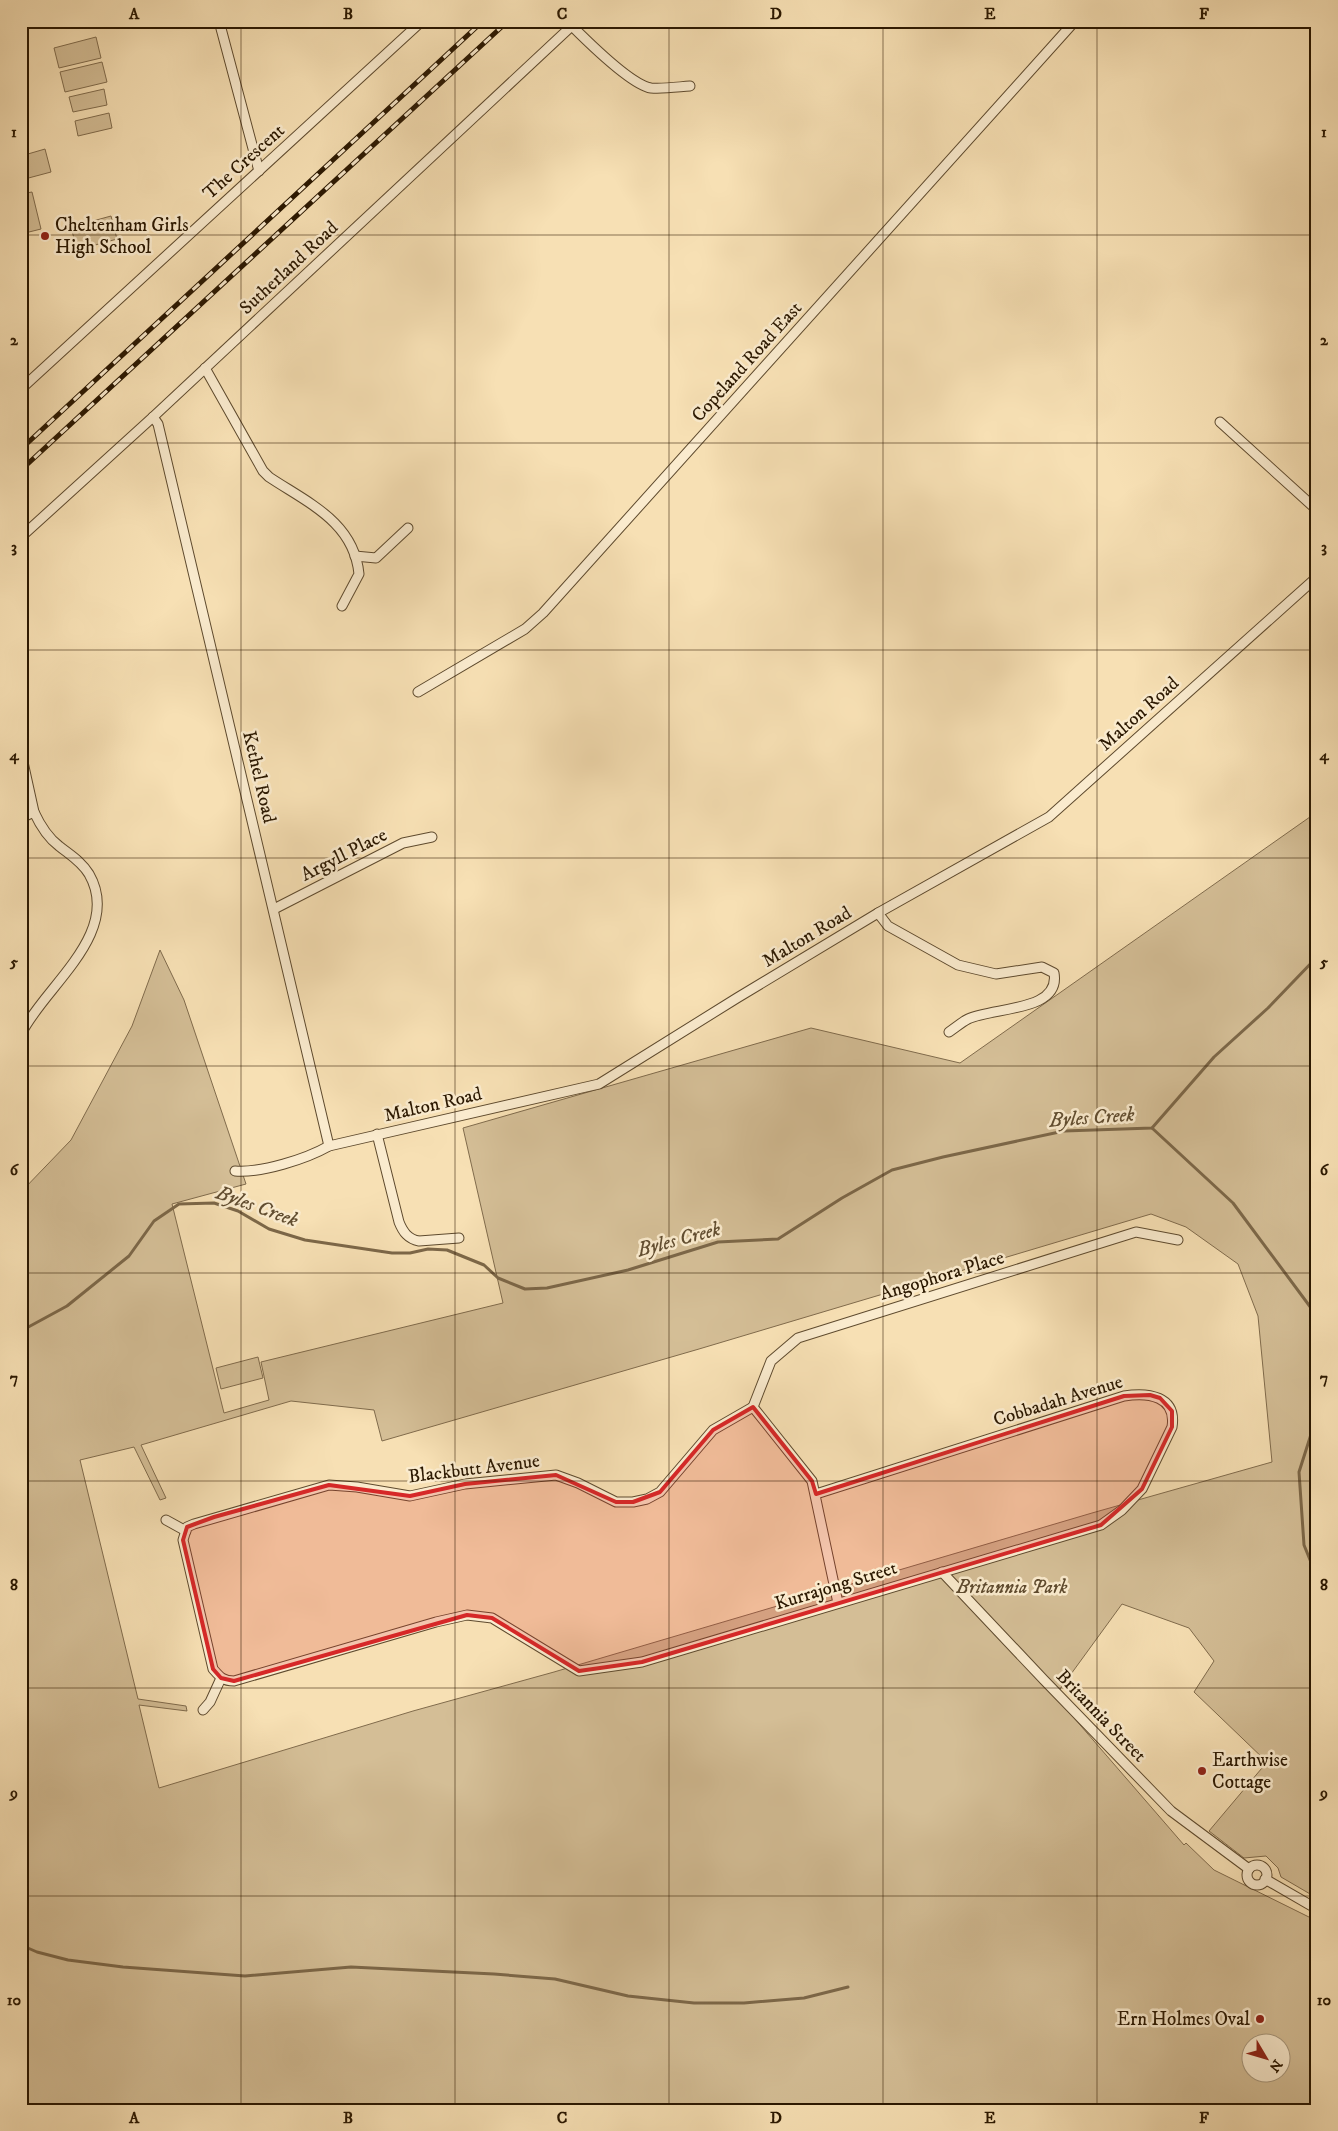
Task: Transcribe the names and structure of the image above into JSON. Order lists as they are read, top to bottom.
{
  "streets": {
    "street": [
      "The Crescent",
      "Sutherland Road",
      "Copeland Road East",
      "Malton Road",
      "Kethel Road",
      "Argyll Place",
      "Angophora Place",
      "Cobbadah Avenue",
      "Blackbutt Avenue",
      "Kurrajong Street",
      "Britannia Street"
    ]
  },
  "crossings": [
    ["Sutherland Road", "Kethel Road"],
    ["Malton Road", "Kethel Road"],
    ["Kethel Road", "Argyll Place"],
    ["Angophora Place", "Blackbutt Avenue"],
    ["Cobbadah Avenue", "Kurrajong Street"],
    ["Kurrajong Street", "Britannia Street"]
  ],
  "water": ["Byles Creek"],
  "parks": ["Britannia Park"],
  "places": ["Cheltenham Girls High School", "Earthwise Cottage", "Ern Holmes Oval"],
  "north": "bottom right",
  "grid": {
    "columns": [
      "A",
      "B",
      "C",
      "D",
      "E",
      "F"
    ],
    "rows": [
      "1",
      "2",
      "3",
      "4",
      "5",
      "6",
      "7",
      "8",
      "9",
      "10"
    ]
  }
}
